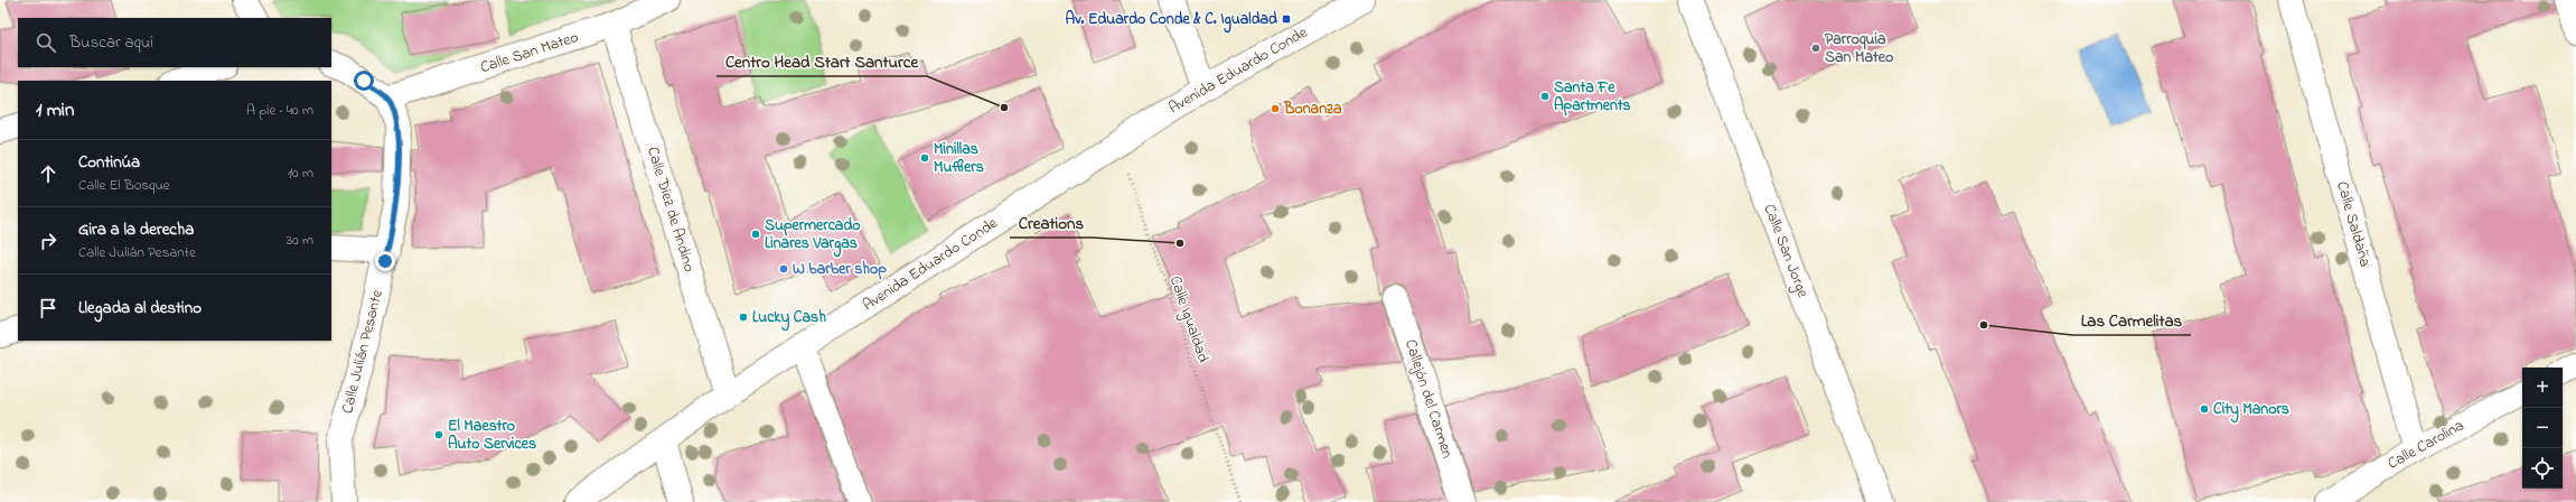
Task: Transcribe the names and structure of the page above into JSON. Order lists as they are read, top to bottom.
{
  "streets": {
    "street": [
      "Calle San Mateo",
      "Avenida Eduardo Conde",
      "Calle Diez de Andino",
      "Calle Saldaña",
      "Calle San Jorge",
      "Calle Julián Pesante",
      "Callejón del Carmen",
      "Calle Carolina"
    ],
    "path": ["Calle Igualdad"]
  },
  "crossings": [
    ["Calle San Mateo", "Calle Diez de Andino"],
    ["Calle San Mateo", "Calle Julián Pesante"],
    ["Avenida Eduardo Conde", "Calle Diez de Andino"],
    ["Avenida Eduardo Conde", "Calle Igualdad"],
    ["Calle Saldaña", "Calle Carolina"]
  ],
  "places": {
    "transit": ["Av. Eduardo Conde & C. Igualdad"],
    "other": [
      "Parroquia San Mateo",
      "Santa Fe Apartments",
      "Centro Head Start Santurce",
      "Bonanza",
      "Minillas Mufflers",
      "Supermercado Linares Vargas",
      "Creations",
      "W barber shop",
      "Lucky Cash",
      "Las Carmelitas",
      "City Manors",
      "El Maestro Auto Services"
    ]
  },
  "page": {
    "search": "Buscar aquí",
    "heading": ["1 min", "A pie · 40 m"],
    "list": [
      ["Continúa", "Calle El Bosque", "10 m"],
      ["Gira a la derecha", "Calle Julián Pesante", "30 m"],
      "Llegada al destino"
    ],
    "map_buttons": ["+", "−"]
  }
}
